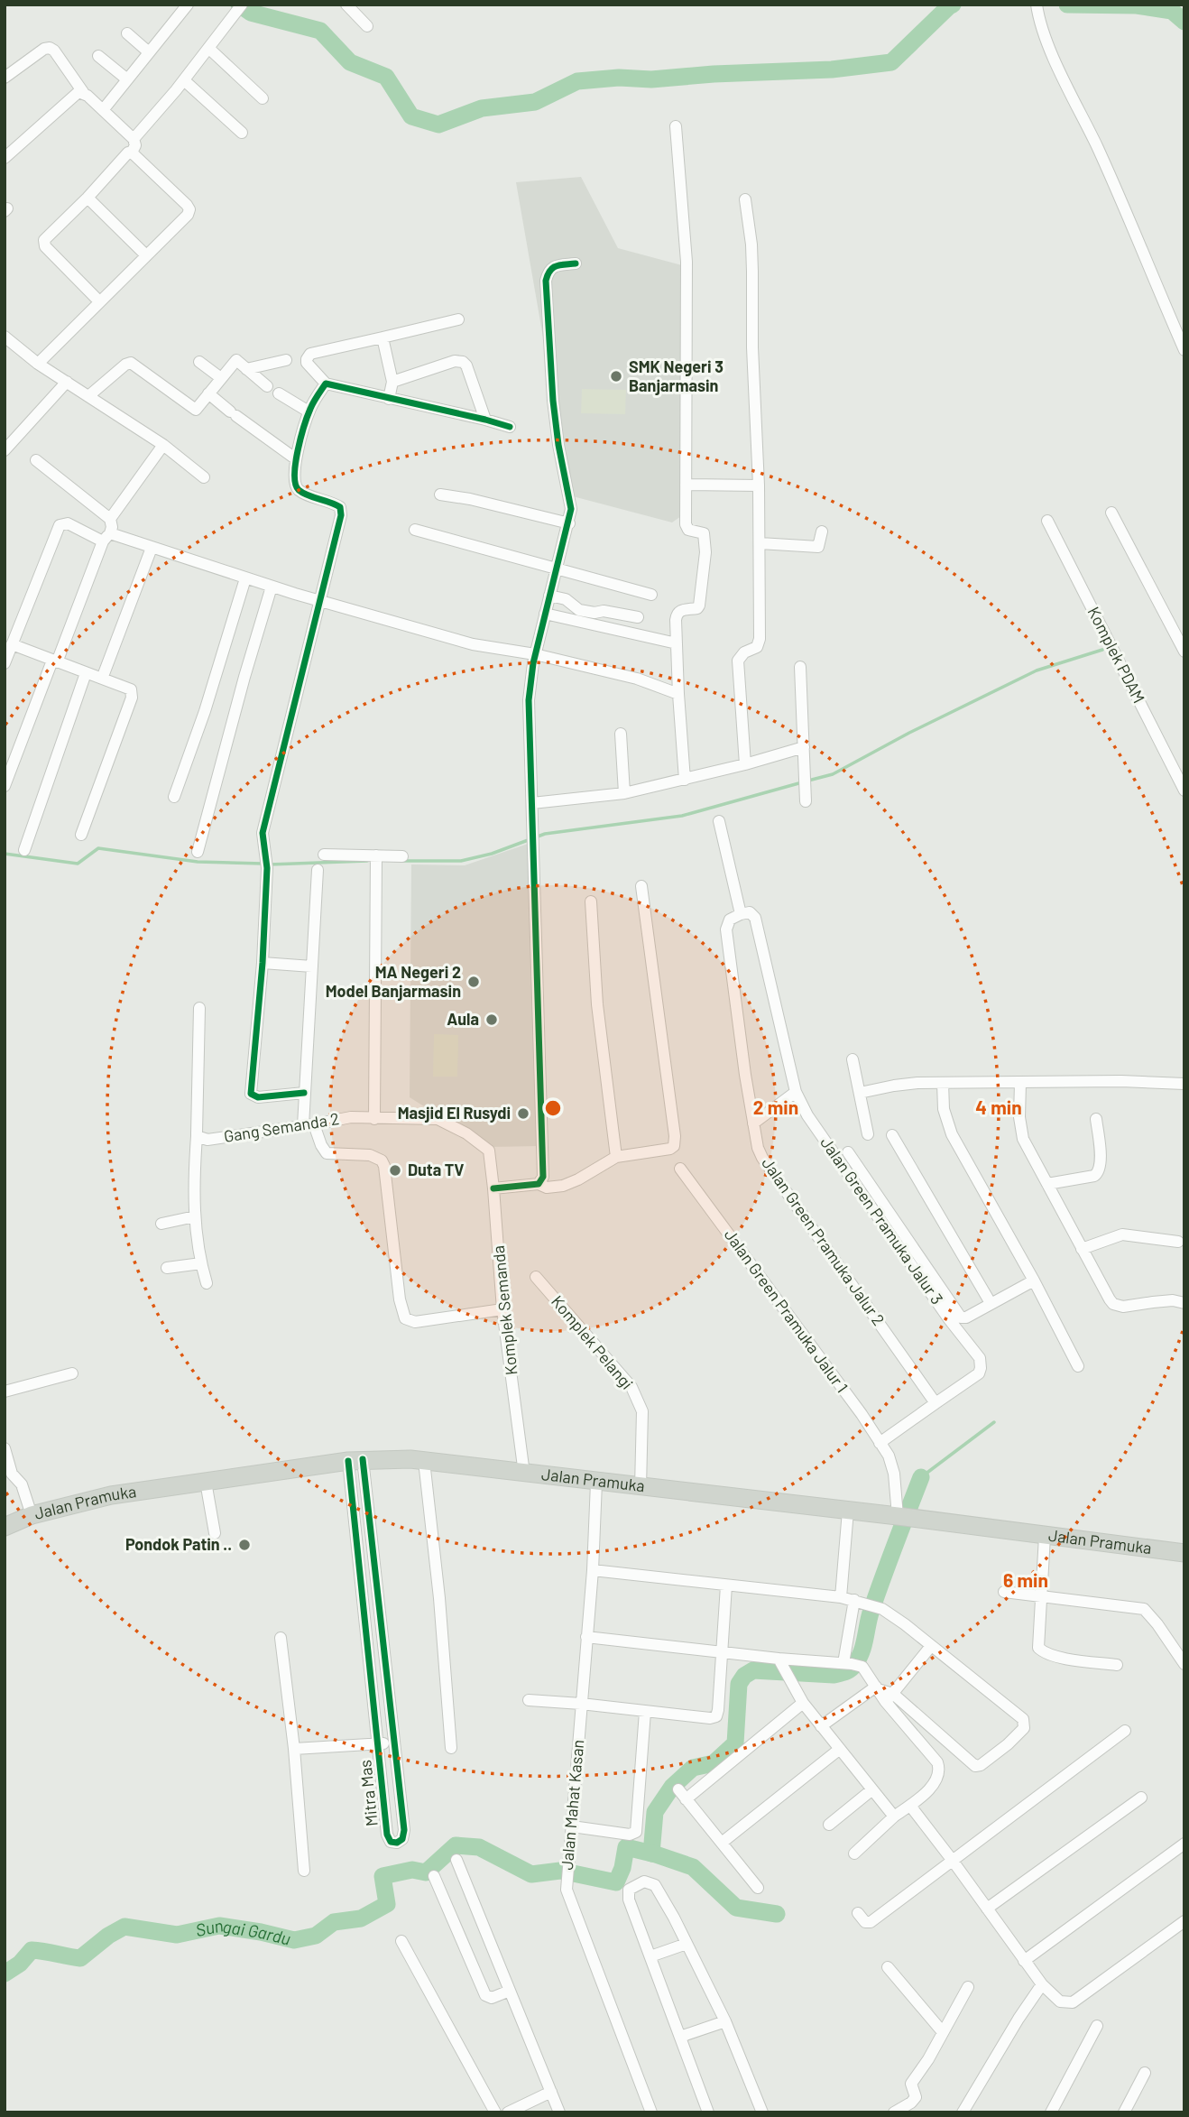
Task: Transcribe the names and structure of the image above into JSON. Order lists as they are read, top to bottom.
{
  "streets": {
    "main road": ["Jalan Pramuka"],
    "street": [
      "Komplek PDAM",
      "Gang Semanda 2",
      "Jalan Green Pramuka Jalur 3",
      "Jalan Green Pramuka Jalur 2",
      "Komplek Semanda",
      "Jalan Green Pramuka Jalur 1",
      "Komplek Pelangi",
      "Mitra Mas",
      "Jalan Mahat Kasan"
    ]
  },
  "crossings": [
    ["Gang Semanda 2", "Komplek Semanda"],
    ["Jalan Green Pramuka Jalur 3", "Jalan Green Pramuka Jalur 2"],
    ["Komplek Semanda", "Jalan Pramuka"],
    ["Jalan Green Pramuka Jalur 1", "Jalan Pramuka"],
    ["Komplek Pelangi", "Jalan Pramuka"],
    ["Jalan Pramuka", "Mitra Mas"],
    ["Jalan Pramuka", "Jalan Mahat Kasan"]
  ],
  "water": ["Sungai Gardu"],
  "places": [
    "SMK Negeri 3 Banjarmasin",
    "MA Negeri 2 Model Banjarmasin",
    "Aula",
    "Masjid El Rusydi",
    "Duta TV",
    "Pondok Patin .."
  ],
  "rings": ["2 min", "4 min", "6 min"]
}
